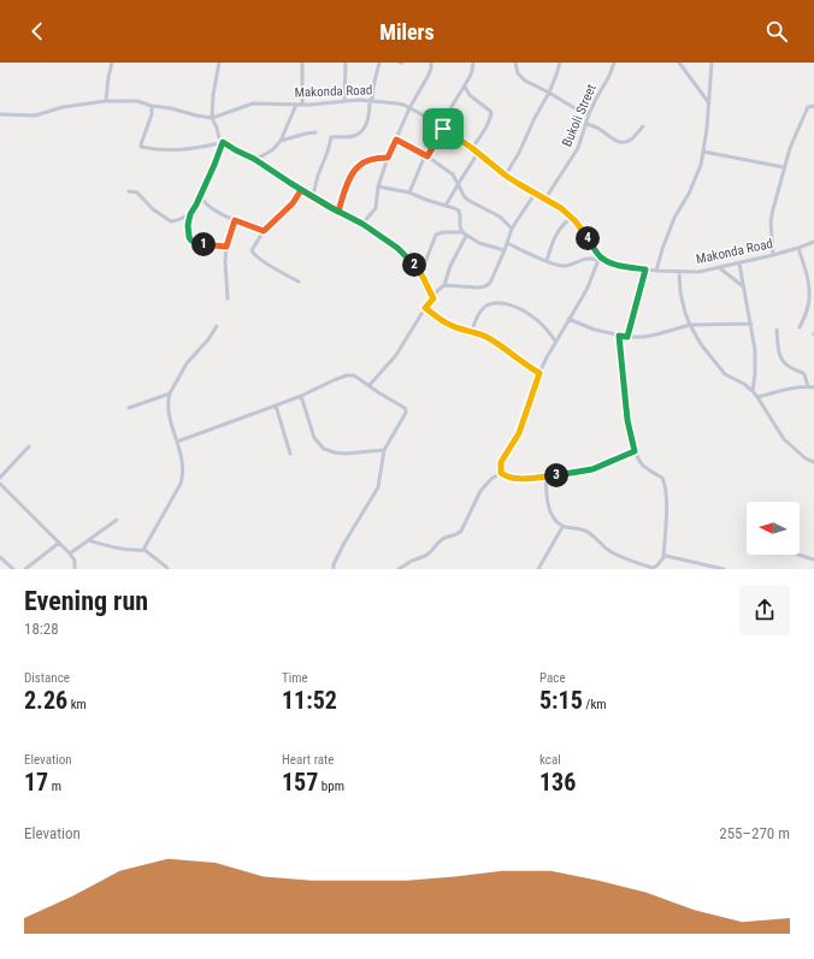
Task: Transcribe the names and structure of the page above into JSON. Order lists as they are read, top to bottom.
{
  "streets": {
    "street": ["Makonda Road", "Bukoli Street"]
  },
  "crossings": [
    ["Makonda Road", "Bukoli Street"]
  ],
  "north": "left",
  "page": {
    "header": "Milers",
    "pins": [
      "4",
      "1",
      "2",
      "3"
    ],
    "heading": ["Evening run", "18:28"],
    "stats": [
      ["Distance", "2.26 km"],
      ["Time", "11:52"],
      ["Pace", "5:15 /km"],
      ["Elevation", "17 m"],
      ["Heart rate", "157 bpm"],
      ["kcal", "136"]
    ],
    "chart": ["Elevation", "255–270 m"]
  }
}
